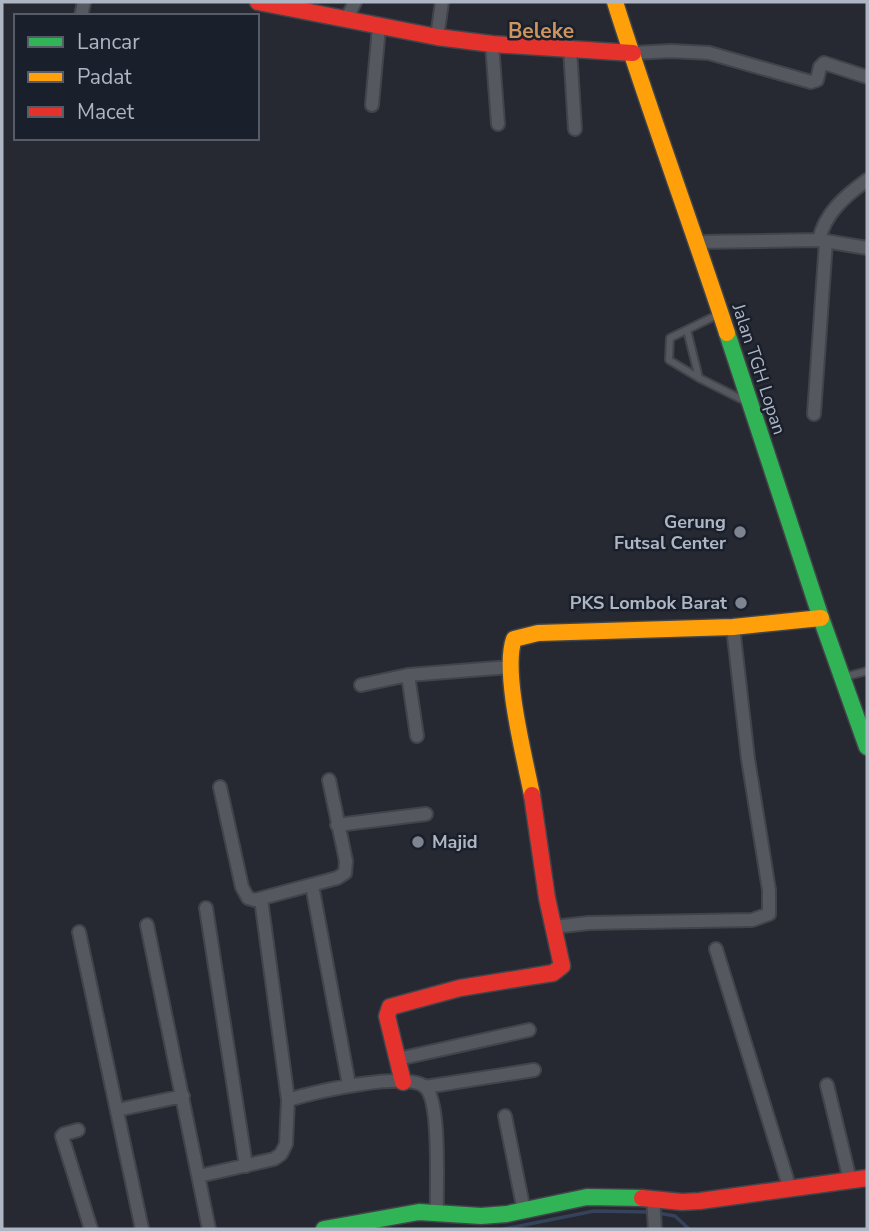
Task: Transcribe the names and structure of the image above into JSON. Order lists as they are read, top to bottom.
{
  "streets": {
    "main road": ["Jalan TGH Lopan"]
  },
  "districts": ["Beleke"],
  "places": ["Gerung Futsal Center", "PKS Lombok Barat", "Majid"],
  "legend": ["Lancar", "Padat", "Macet"]
}
